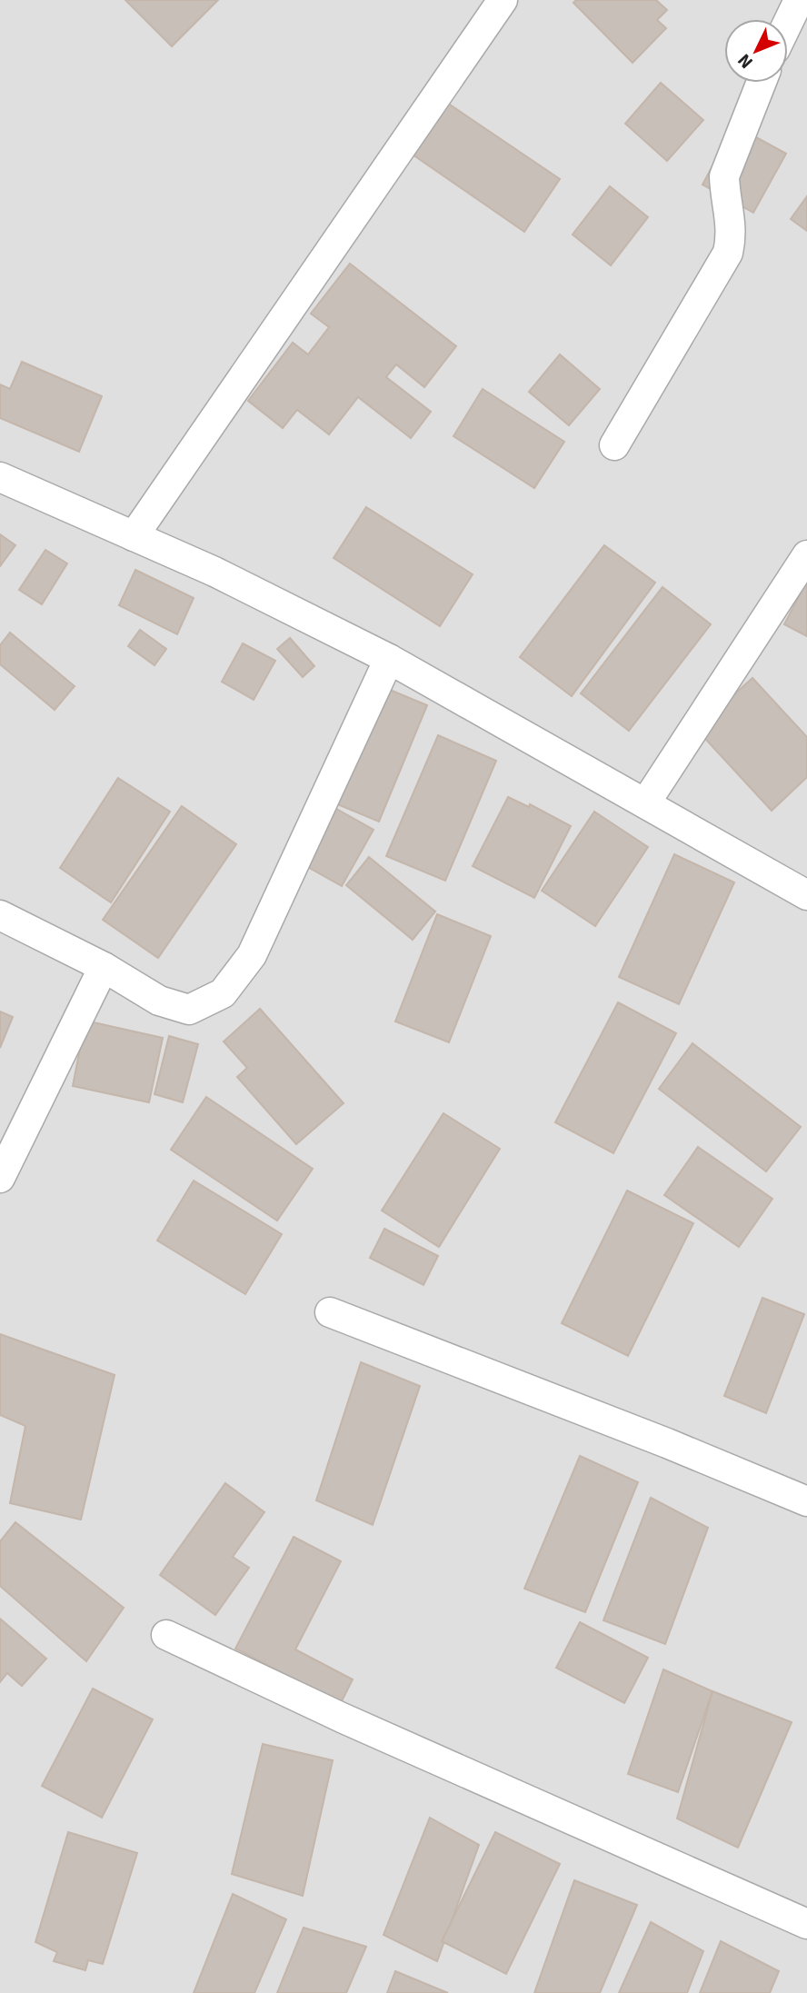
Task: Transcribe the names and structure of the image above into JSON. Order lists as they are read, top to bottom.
{
  "north": "bottom left"
}
